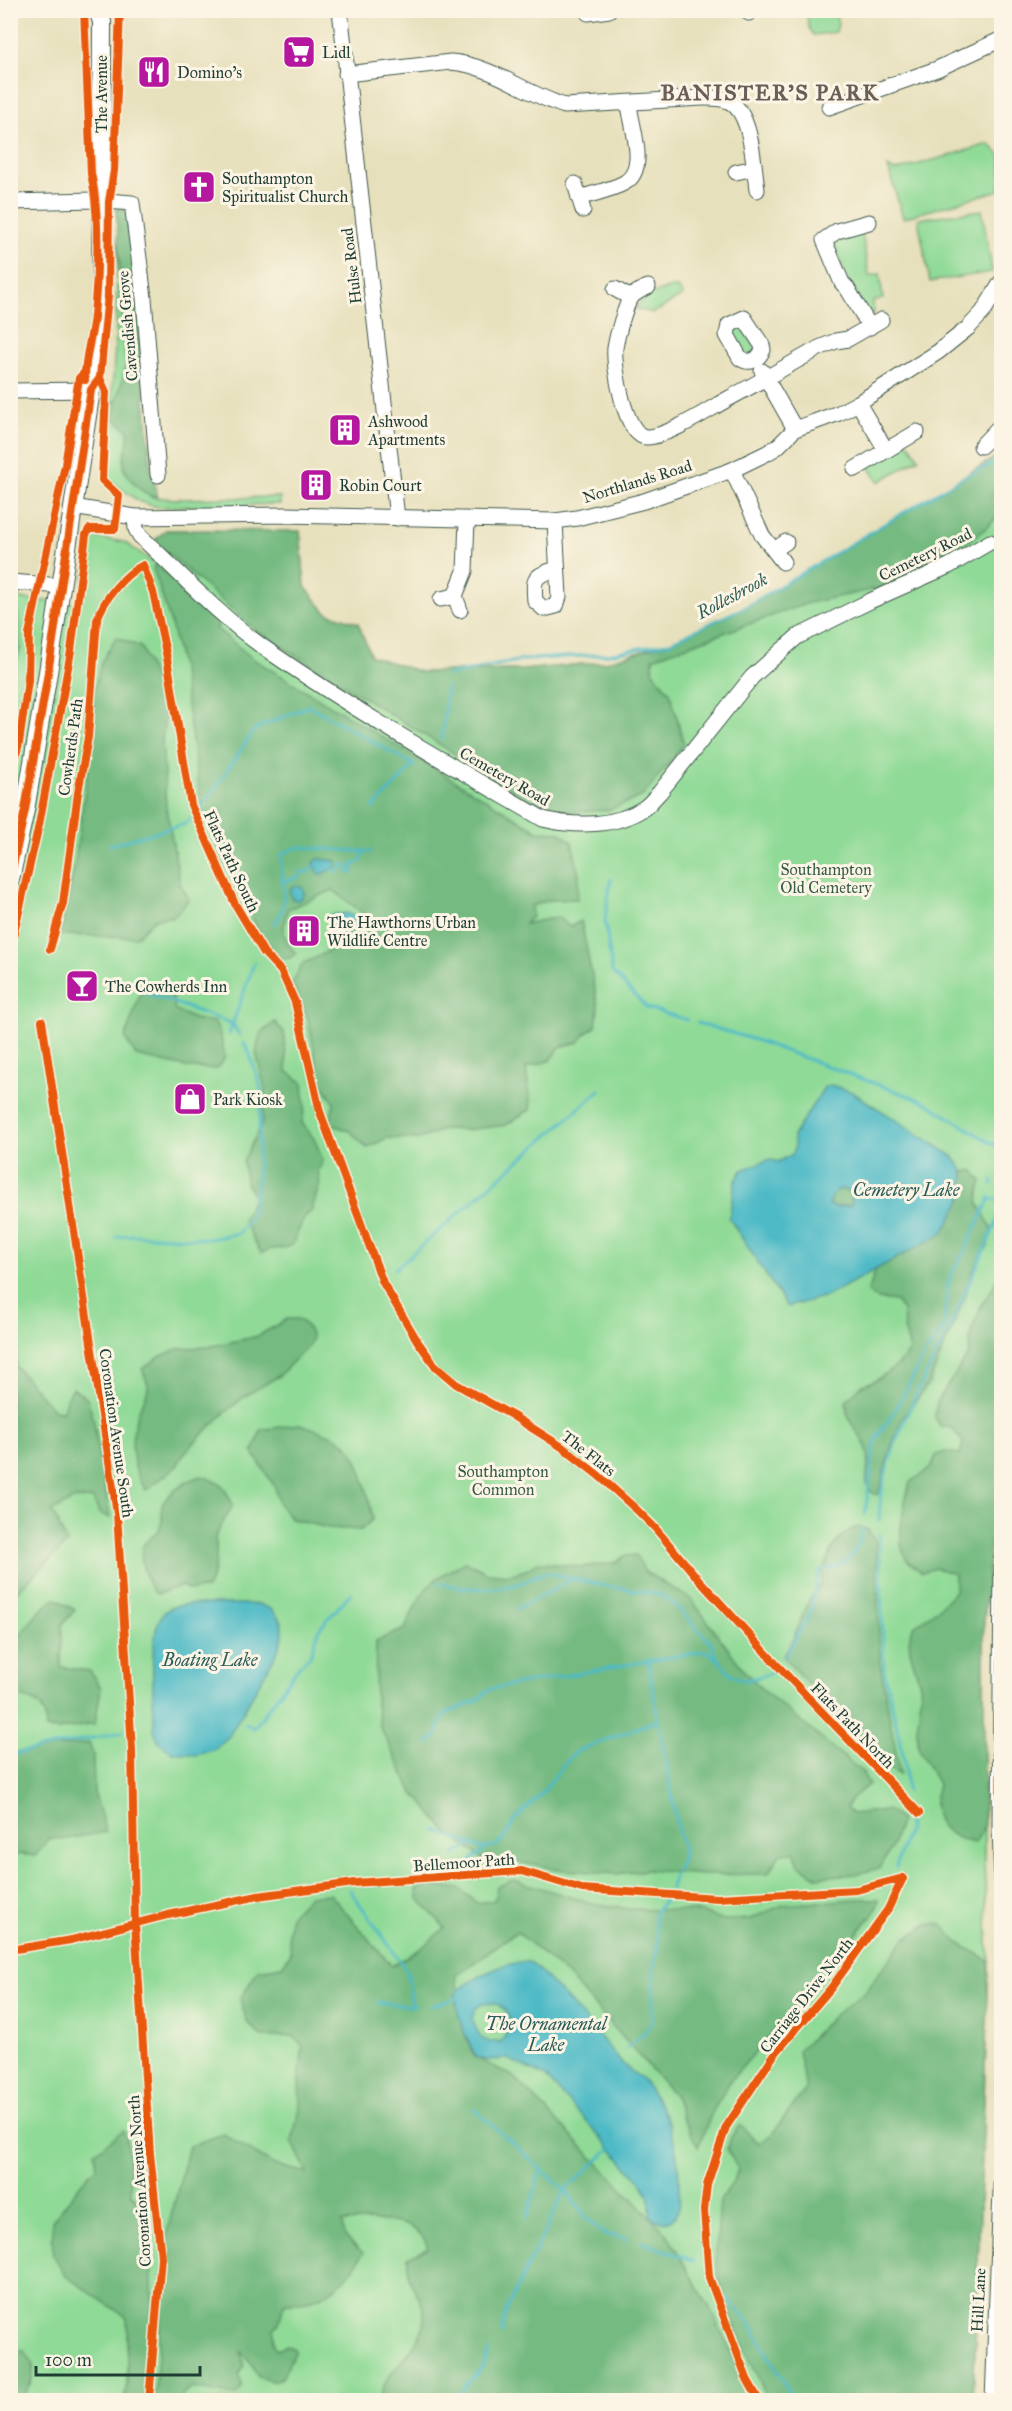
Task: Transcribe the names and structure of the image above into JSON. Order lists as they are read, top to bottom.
{
  "streets": {
    "main road": ["The Avenue"],
    "street": [
      "Hulse Road",
      "Cavendish Grove",
      "Northlands Road",
      "Cemetery Road",
      "Hill Lane"
    ],
    "cycle path": [
      "Cowherds Path",
      "Coronation Avenue South",
      "Bellemoor Path",
      "Carriage Drive North"
    ]
  },
  "crossings": [
    ["The Avenue", "Cavendish Grove"],
    ["The Avenue", "Northlands Road"],
    ["Hulse Road", "Northlands Road"],
    ["Northlands Road", "Cemetery Road"]
  ],
  "districts": ["BANISTER'S PARK"],
  "water": [
    "Rollesbrook",
    "Cemetery Lake",
    "Boating Lake",
    "The Ornamental Lake"
  ],
  "parks": ["Southampton Old Cemetery", "Southampton Common"],
  "places": {
    "supermarket": ["Lidl"],
    "restaurant": ["Domino's"],
    "church": ["Southampton Spiritualist Church"],
    "building": ["Ashwood Apartments", "Robin Court", "The Hawthorns Urban Wildlife Centre"],
    "bar": ["The Cowherds Inn"],
    "shop": ["Park Kiosk"]
  },
  "scale_bar": "100 m"
}
